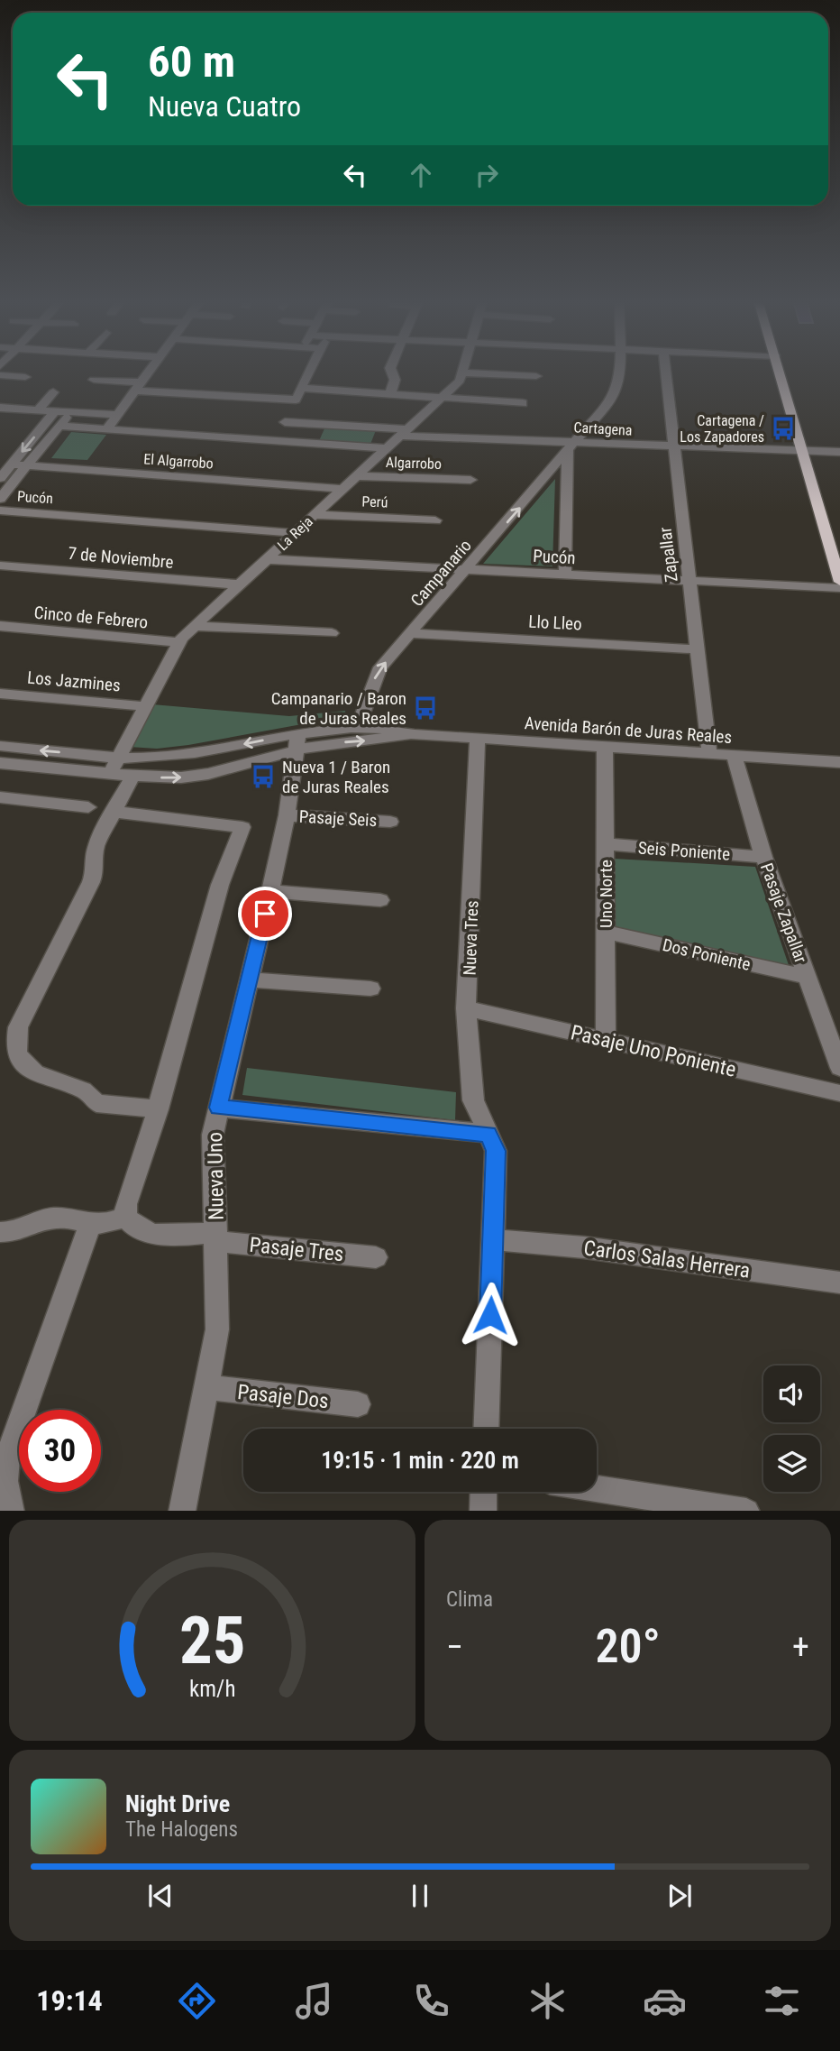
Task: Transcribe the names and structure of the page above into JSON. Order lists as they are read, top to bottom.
{
  "streets": {
    "street": [
      "Cartagena",
      "El Algarrobo",
      "Algarrobo",
      "Pucón",
      "Perú",
      "La Reja",
      "Zapallar",
      "7 de Noviembre",
      "Campanario",
      "Cinco de Febrero",
      "Llo Lleo",
      "Los Jazmines",
      "Avenida Barón de Juras Reales",
      "Pasaje Seis",
      "Seis Poniente",
      "Uno Norte",
      "Pasaje Zapallar",
      "Nueva Tres",
      "Dos Poniente",
      "Pasaje Uno Poniente",
      "Nueva Uno",
      "Pasaje Tres",
      "Carlos Salas Herrera",
      "Pasaje Dos"
    ]
  },
  "crossings": [
    ["Cartagena", "La Reja"],
    ["Cartagena", "Zapallar"],
    ["Cartagena", "Campanario"],
    ["El Algarrobo", "La Reja"],
    ["Algarrobo", "La Reja"],
    ["Pucón", "La Reja"],
    ["Pucón", "Zapallar"],
    ["Pucón", "Campanario"],
    ["Perú", "La Reja"],
    ["La Reja", "7 de Noviembre"],
    ["La Reja", "Cinco de Febrero"],
    ["La Reja", "Los Jazmines"],
    ["La Reja", "Avenida Barón de Juras Reales"],
    ["Zapallar", "Llo Lleo"],
    ["Zapallar", "Avenida Barón de Juras Reales"],
    ["Campanario", "Llo Lleo"],
    ["Campanario", "Avenida Barón de Juras Reales"],
    ["Avenida Barón de Juras Reales", "Uno Norte"],
    ["Avenida Barón de Juras Reales", "Pasaje Zapallar"],
    ["Avenida Barón de Juras Reales", "Nueva Tres"],
    ["Avenida Barón de Juras Reales", "Nueva Uno"],
    ["Pasaje Seis", "Nueva Uno"],
    ["Seis Poniente", "Uno Norte"],
    ["Seis Poniente", "Pasaje Zapallar"],
    ["Uno Norte", "Dos Poniente"],
    ["Uno Norte", "Pasaje Uno Poniente"],
    ["Pasaje Zapallar", "Dos Poniente"],
    ["Nueva Tres", "Pasaje Uno Poniente"],
    ["Nueva Tres", "Carlos Salas Herrera"],
    ["Nueva Uno", "Pasaje Tres"],
    ["Nueva Uno", "Pasaje Dos"]
  ],
  "one_way": ["Campanario"],
  "places": {
    "bus stop": ["Cartagena / Los Zapadores", "Campanario / Baron de Juras Reales", "Nueva 1 / Baron de Juras Reales"]
  },
  "page": {
    "turn": ["60 m", "Nueva Cuatro"],
    "limit": "30",
    "trip": "19:15 · 1 min · 220 m",
    "tile": "Clima",
    "heat": ["−", "20°", "+"],
    "song": ["Night Drive", "The Halogens"],
    "tabs": "19:14",
    "gauge": ["25", "km/h"]
  }
}
